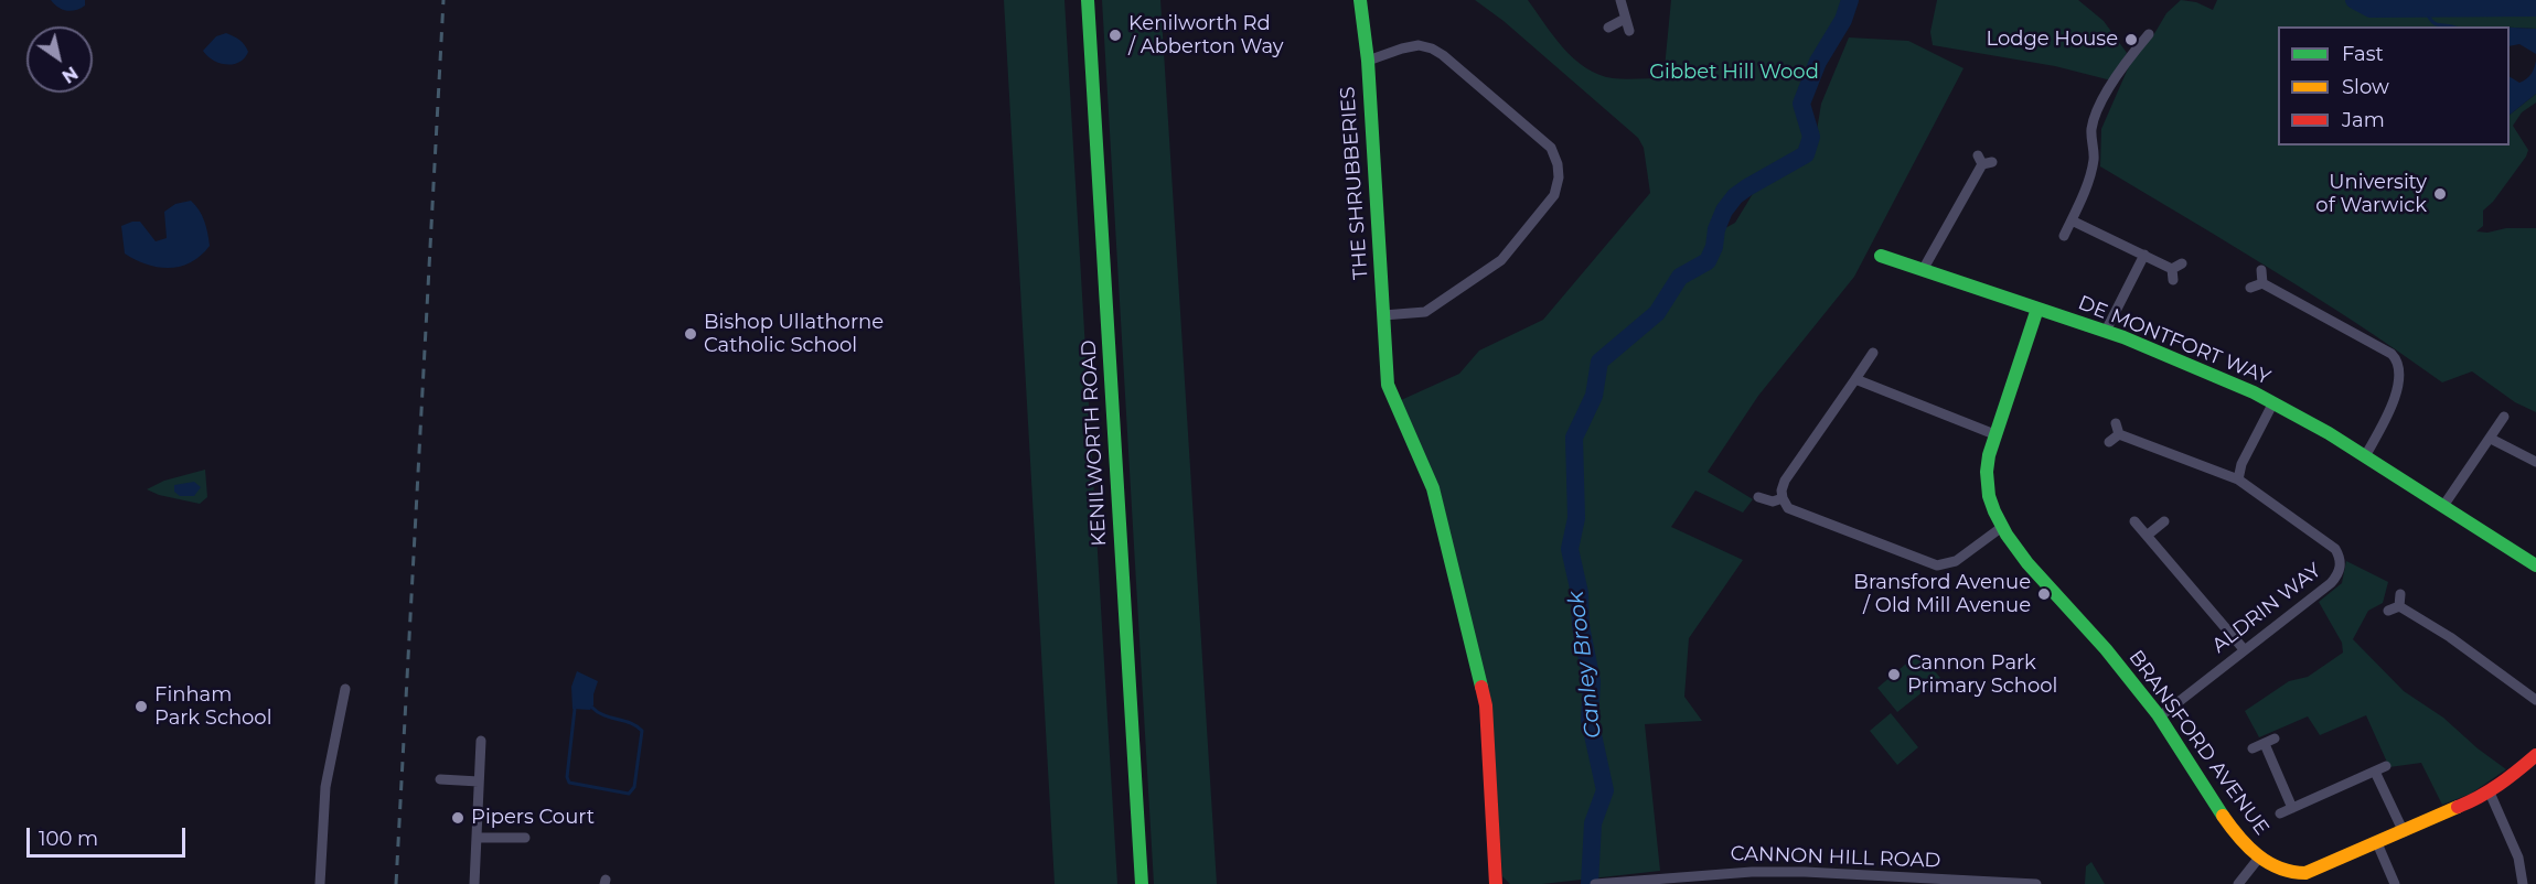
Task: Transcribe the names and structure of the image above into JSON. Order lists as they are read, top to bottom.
{
  "streets": {
    "street": [
      "THE SHRUBBERIES",
      "DE MONTFORT WAY",
      "KENILWORTH ROAD",
      "ALDRIN WAY",
      "BRANSFORD AVENUE",
      "CANNON HILL ROAD"
    ]
  },
  "crossings": [
    ["DE MONTFORT WAY", "BRANSFORD AVENUE"],
    ["ALDRIN WAY", "BRANSFORD AVENUE"]
  ],
  "water": ["Canley Brook"],
  "parks": ["Gibbet Hill Wood"],
  "places": [
    "Kenilworth Rd / Abberton Way",
    "Lodge House",
    "University of Warwick",
    "Bishop Ullathorne Catholic School",
    "Bransford Avenue / Old Mill Avenue",
    "Cannon Park Primary School",
    "Finham Park School",
    "Pipers Court"
  ],
  "legend": ["Fast", "Slow", "Jam"],
  "scale_bar": "100 m",
  "north": "bottom right"
}
